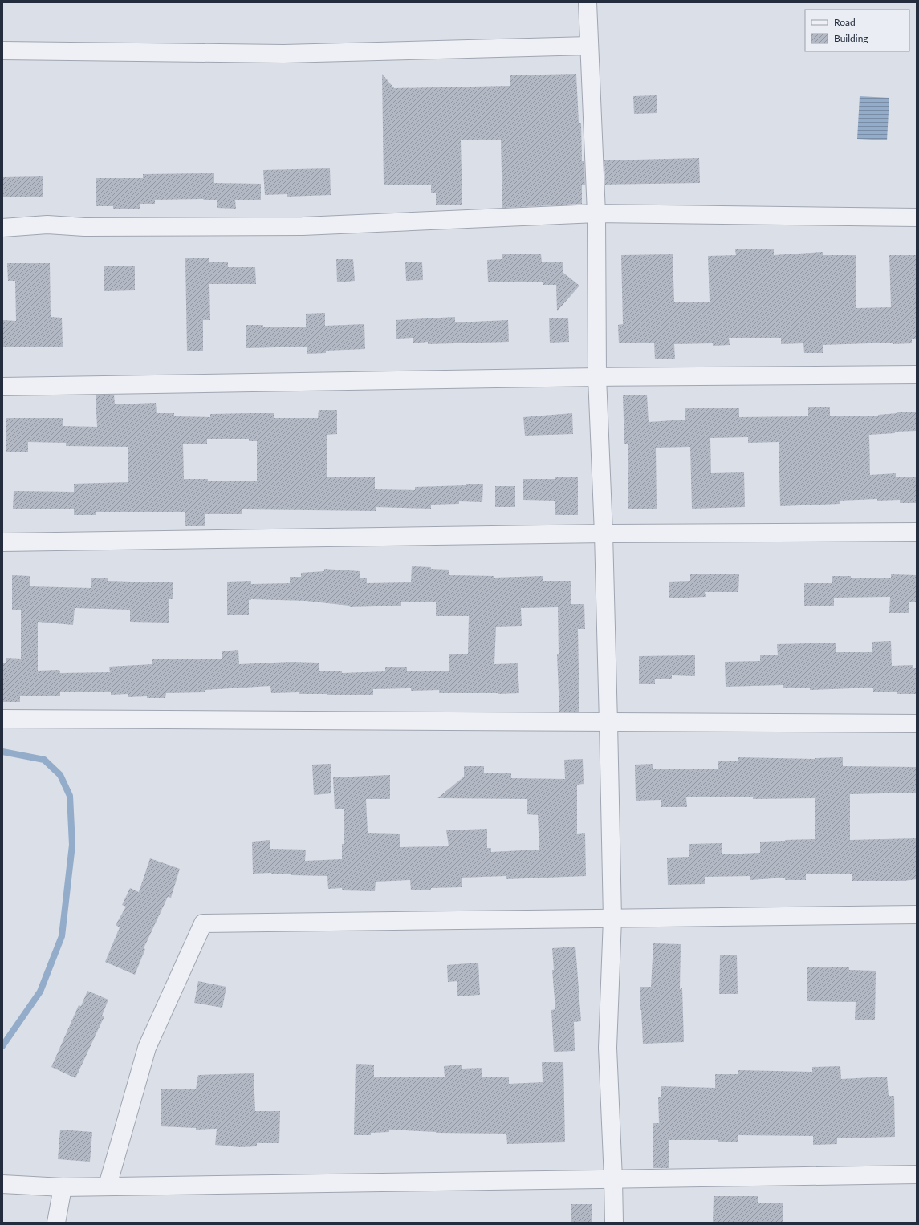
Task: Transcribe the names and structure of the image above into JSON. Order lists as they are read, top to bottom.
{
  "legend": ["Road", "Building"]
}
